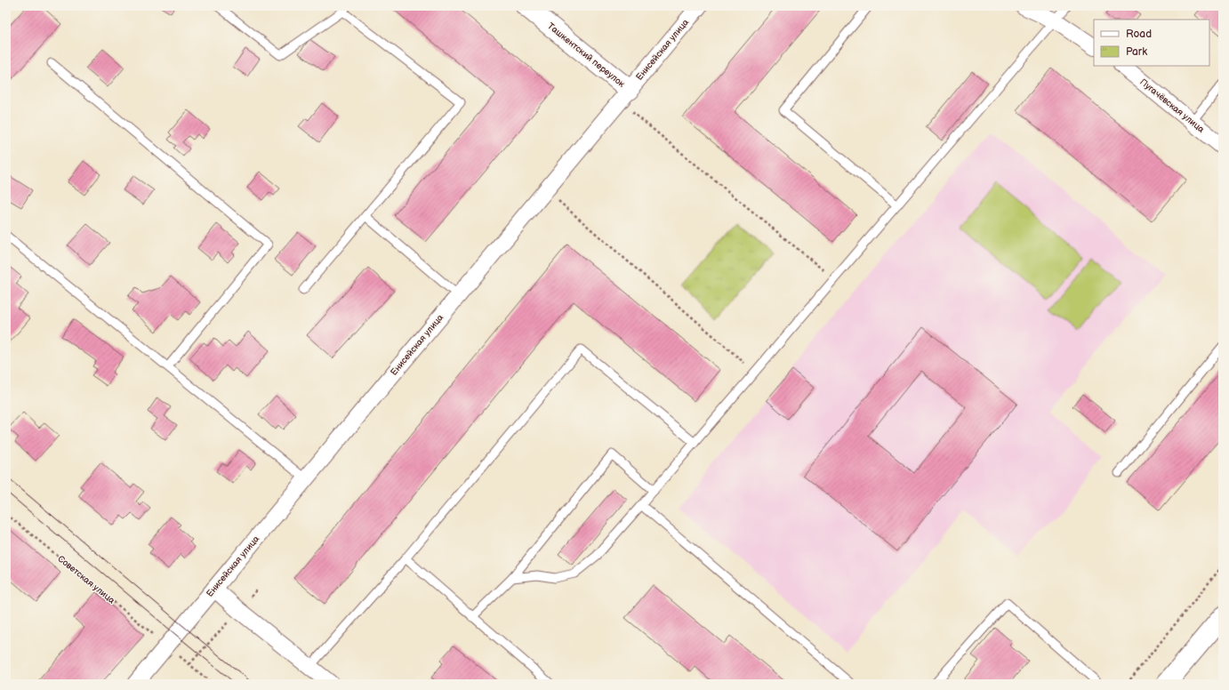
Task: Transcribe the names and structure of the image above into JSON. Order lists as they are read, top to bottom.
{
  "streets": {
    "street": ["Енисейская улица", "Ташкентский переулок", "Пугачёвская улица"],
    "path": ["Советская улица"]
  },
  "crossings": [
    ["Енисейская улица", "Ташкентский переулок"],
    ["Енисейская улица", "Советская улица"]
  ],
  "legend": ["Road", "Park"]
}
